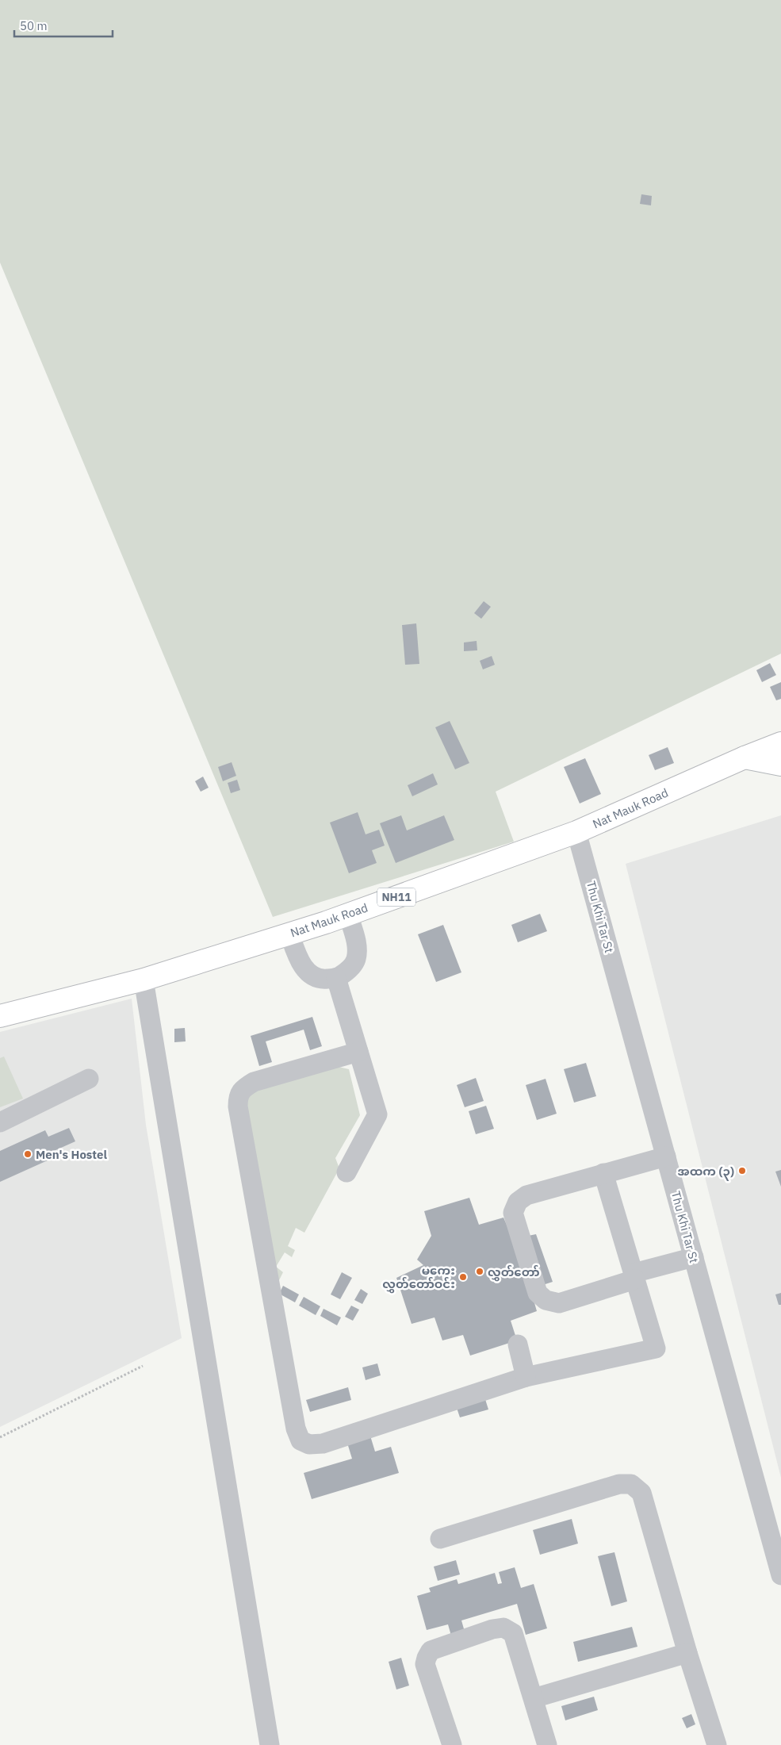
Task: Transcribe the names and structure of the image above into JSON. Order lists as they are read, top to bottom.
{
  "streets": {
    "main road": ["Nat Mauk Road", "NH11"],
    "street": ["Thu Khi Tar St"]
  },
  "crossings": [
    ["Nat Mauk Road", "Thu Khi Tar St"]
  ],
  "places": [
    "Men's Hostel",
    "အထက (၃)",
    "လွှတ်တော်",
    "မကွေး လွှတ်တော်ဝင်း"
  ],
  "scale_bar": "50 m"
}
